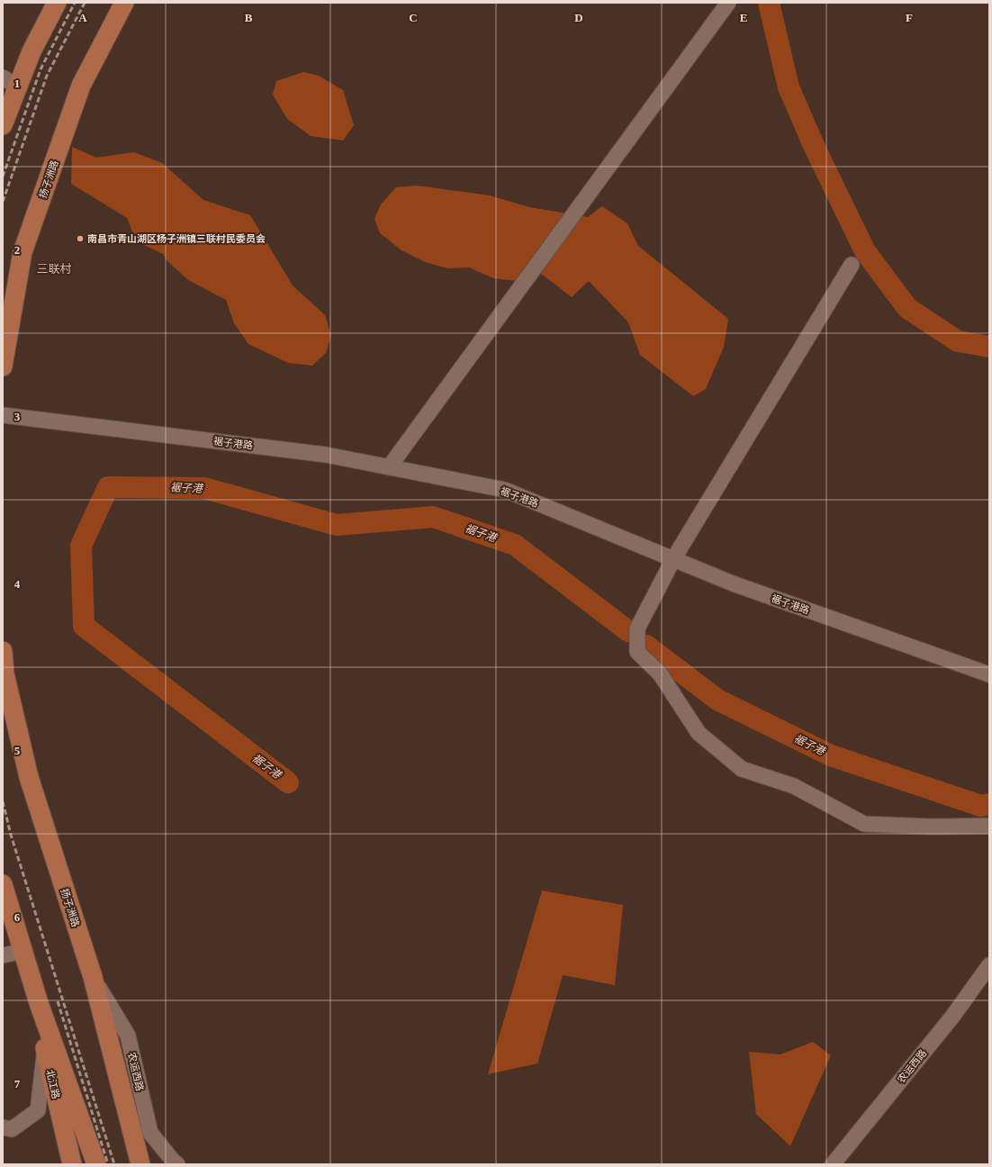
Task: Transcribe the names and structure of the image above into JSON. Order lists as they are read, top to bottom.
{
  "streets": {
    "main road": ["扬子洲路", "北江路"],
    "street": ["裾子港路", "农运西路"]
  },
  "crossings": [
    ["扬子洲路", "农运西路"]
  ],
  "districts": ["三联村"],
  "water": ["裾子港"],
  "places": ["南昌市青山湖区杨子洲镇三联村民委员会"],
  "grid": {
    "columns": [
      "A",
      "B",
      "C",
      "D",
      "E",
      "F"
    ],
    "rows": [
      "1",
      "2",
      "3",
      "4",
      "5",
      "6",
      "7"
    ]
  }
}
